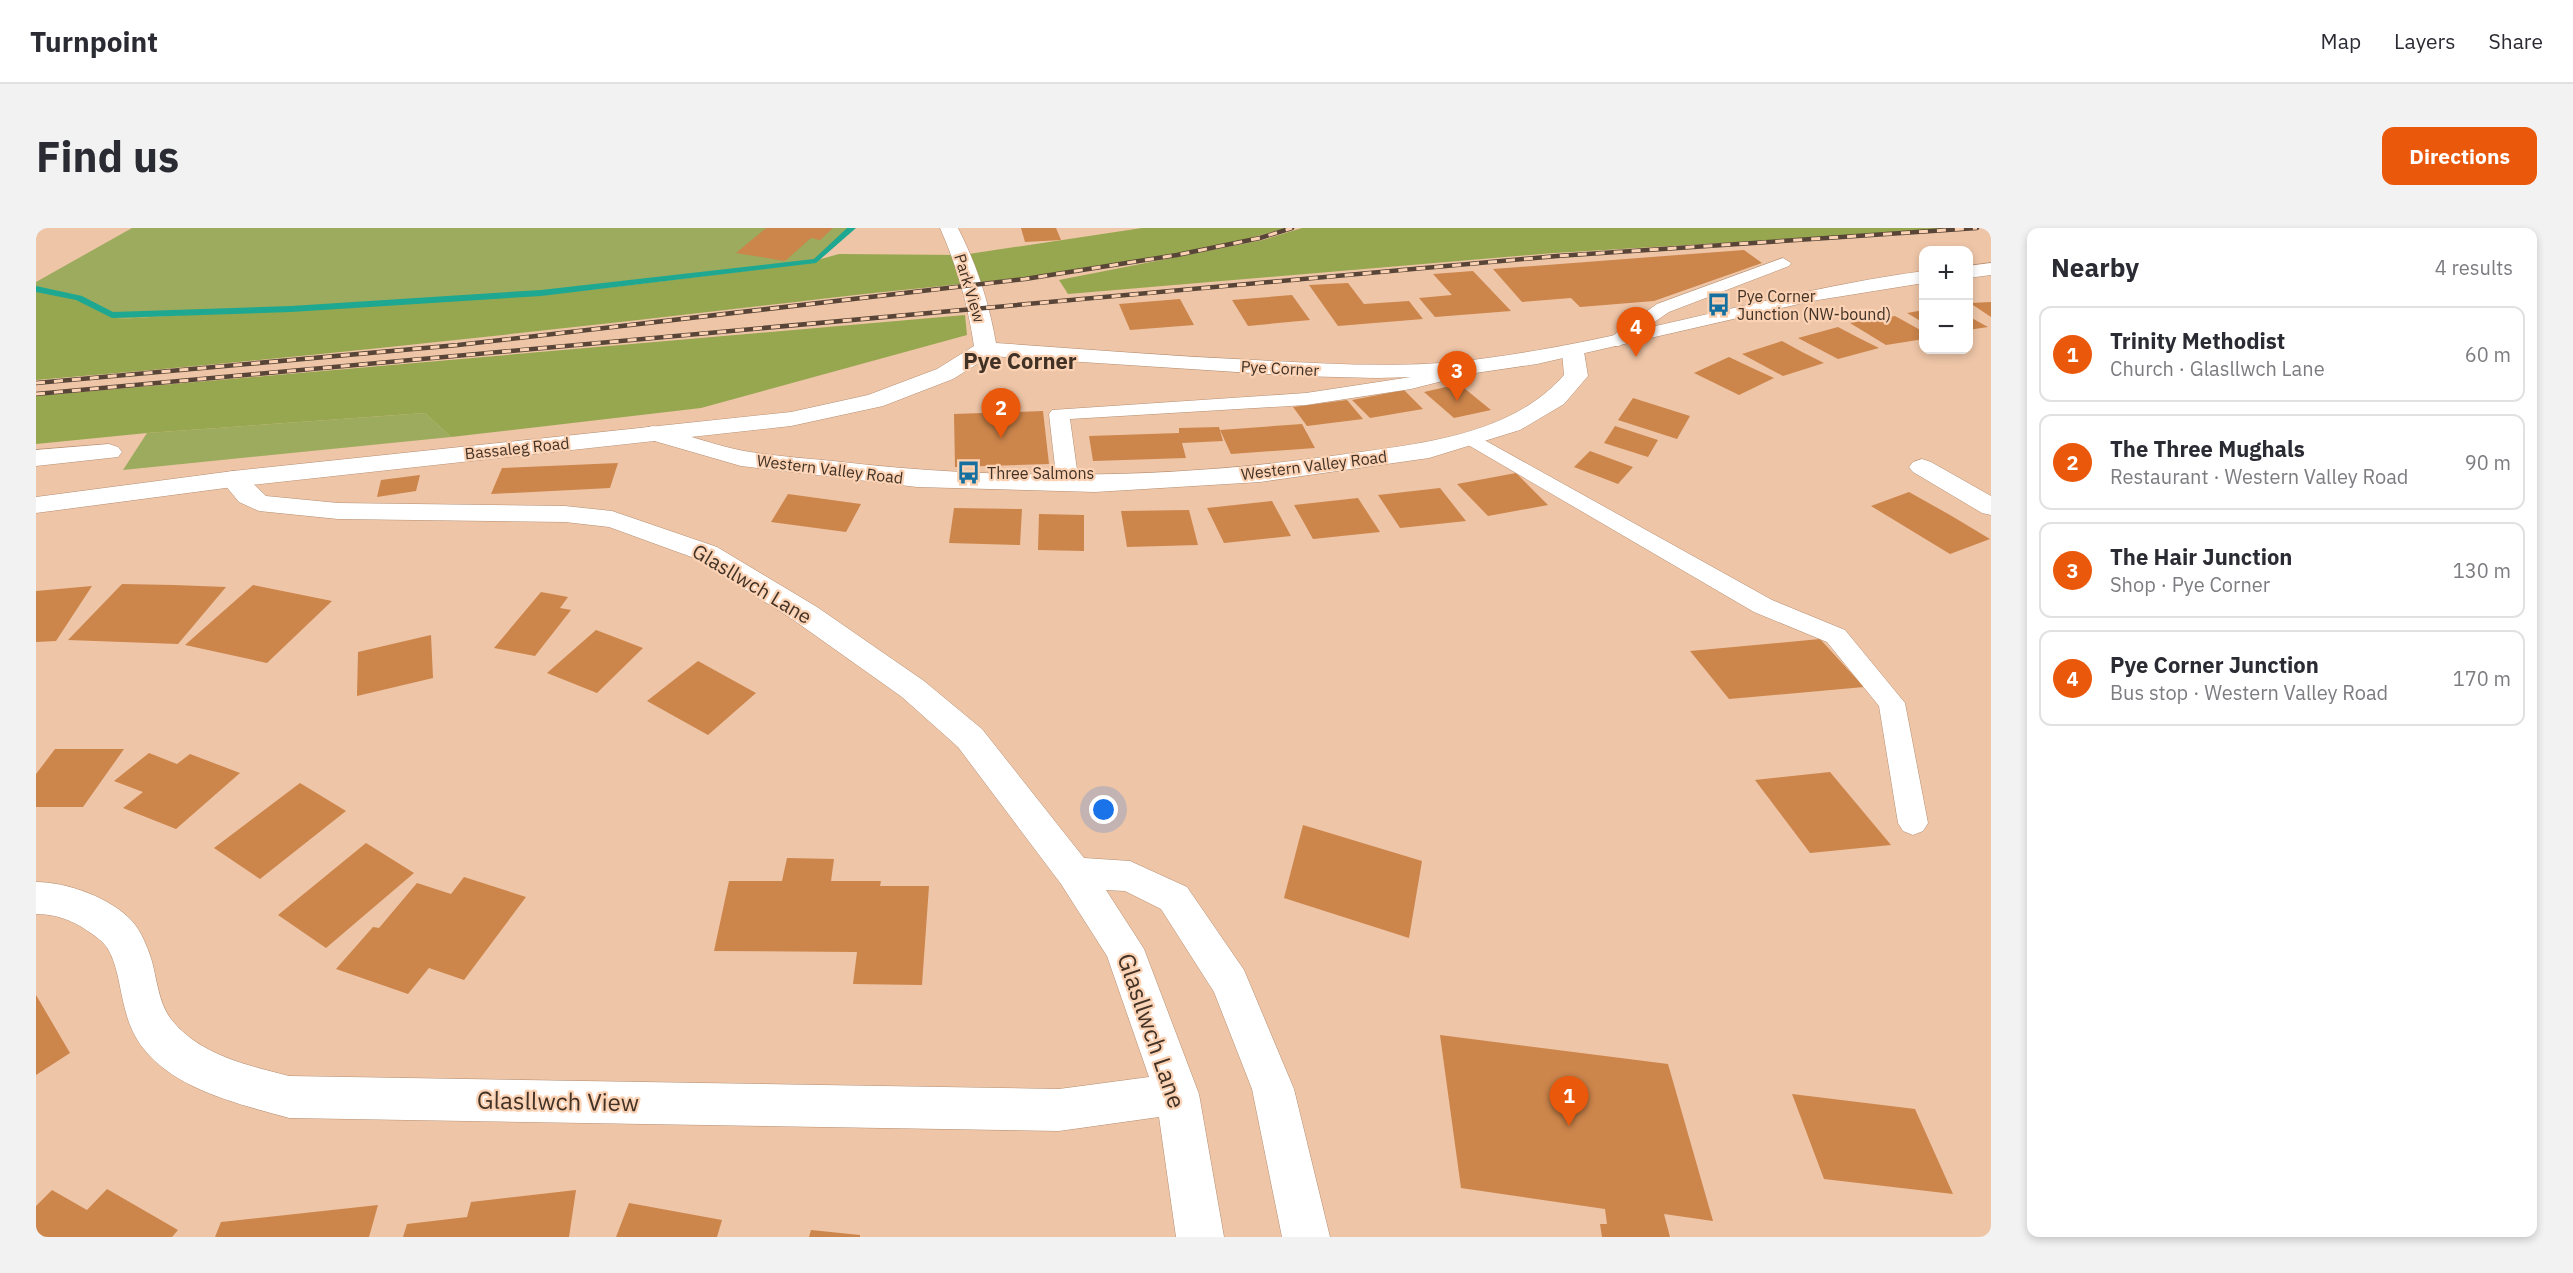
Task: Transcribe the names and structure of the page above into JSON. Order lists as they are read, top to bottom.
{
  "streets": {
    "street": [
      "Park View",
      "Pye Corner",
      "Bassaleg Road",
      "Western Valley Road",
      "Glasllwch Lane",
      "Glasllwch View"
    ]
  },
  "crossings": [
    ["Park View", "Pye Corner"],
    ["Park View", "Bassaleg Road"],
    ["Pye Corner", "Bassaleg Road"],
    ["Pye Corner", "Western Valley Road"],
    ["Bassaleg Road", "Western Valley Road"],
    ["Bassaleg Road", "Glasllwch Lane"],
    ["Glasllwch Lane", "Glasllwch View"]
  ],
  "districts": ["Pye Corner"],
  "places": {
    "bus stop": ["Pye Corner Junction (NW-bound)", "Three Salmons"]
  },
  "page": {
    "header": "Turnpoint",
    "nav": ["Map", "Layers", "Share"],
    "buttons": "Directions",
    "title": "Find us",
    "heading": ["Nearby", "4 results"],
    "map_buttons": ["+", "−"],
    "list": [
      {
        "mark": "1",
        "name": "Trinity Methodist",
        "note": "Church · Glasllwch Lane",
        "value": "60 m"
      },
      {
        "mark": "2",
        "name": "The Three Mughals",
        "note": "Restaurant · Western Valley Road",
        "value": "90 m"
      },
      {
        "mark": "3",
        "name": "The Hair Junction",
        "note": "Shop · Pye Corner",
        "value": "130 m"
      },
      {
        "mark": "4",
        "name": "Pye Corner Junction",
        "note": "Bus stop · Western Valley Road",
        "value": "170 m"
      }
    ],
    "pins": [
      "4",
      "3",
      "2",
      "1"
    ]
  }
}
